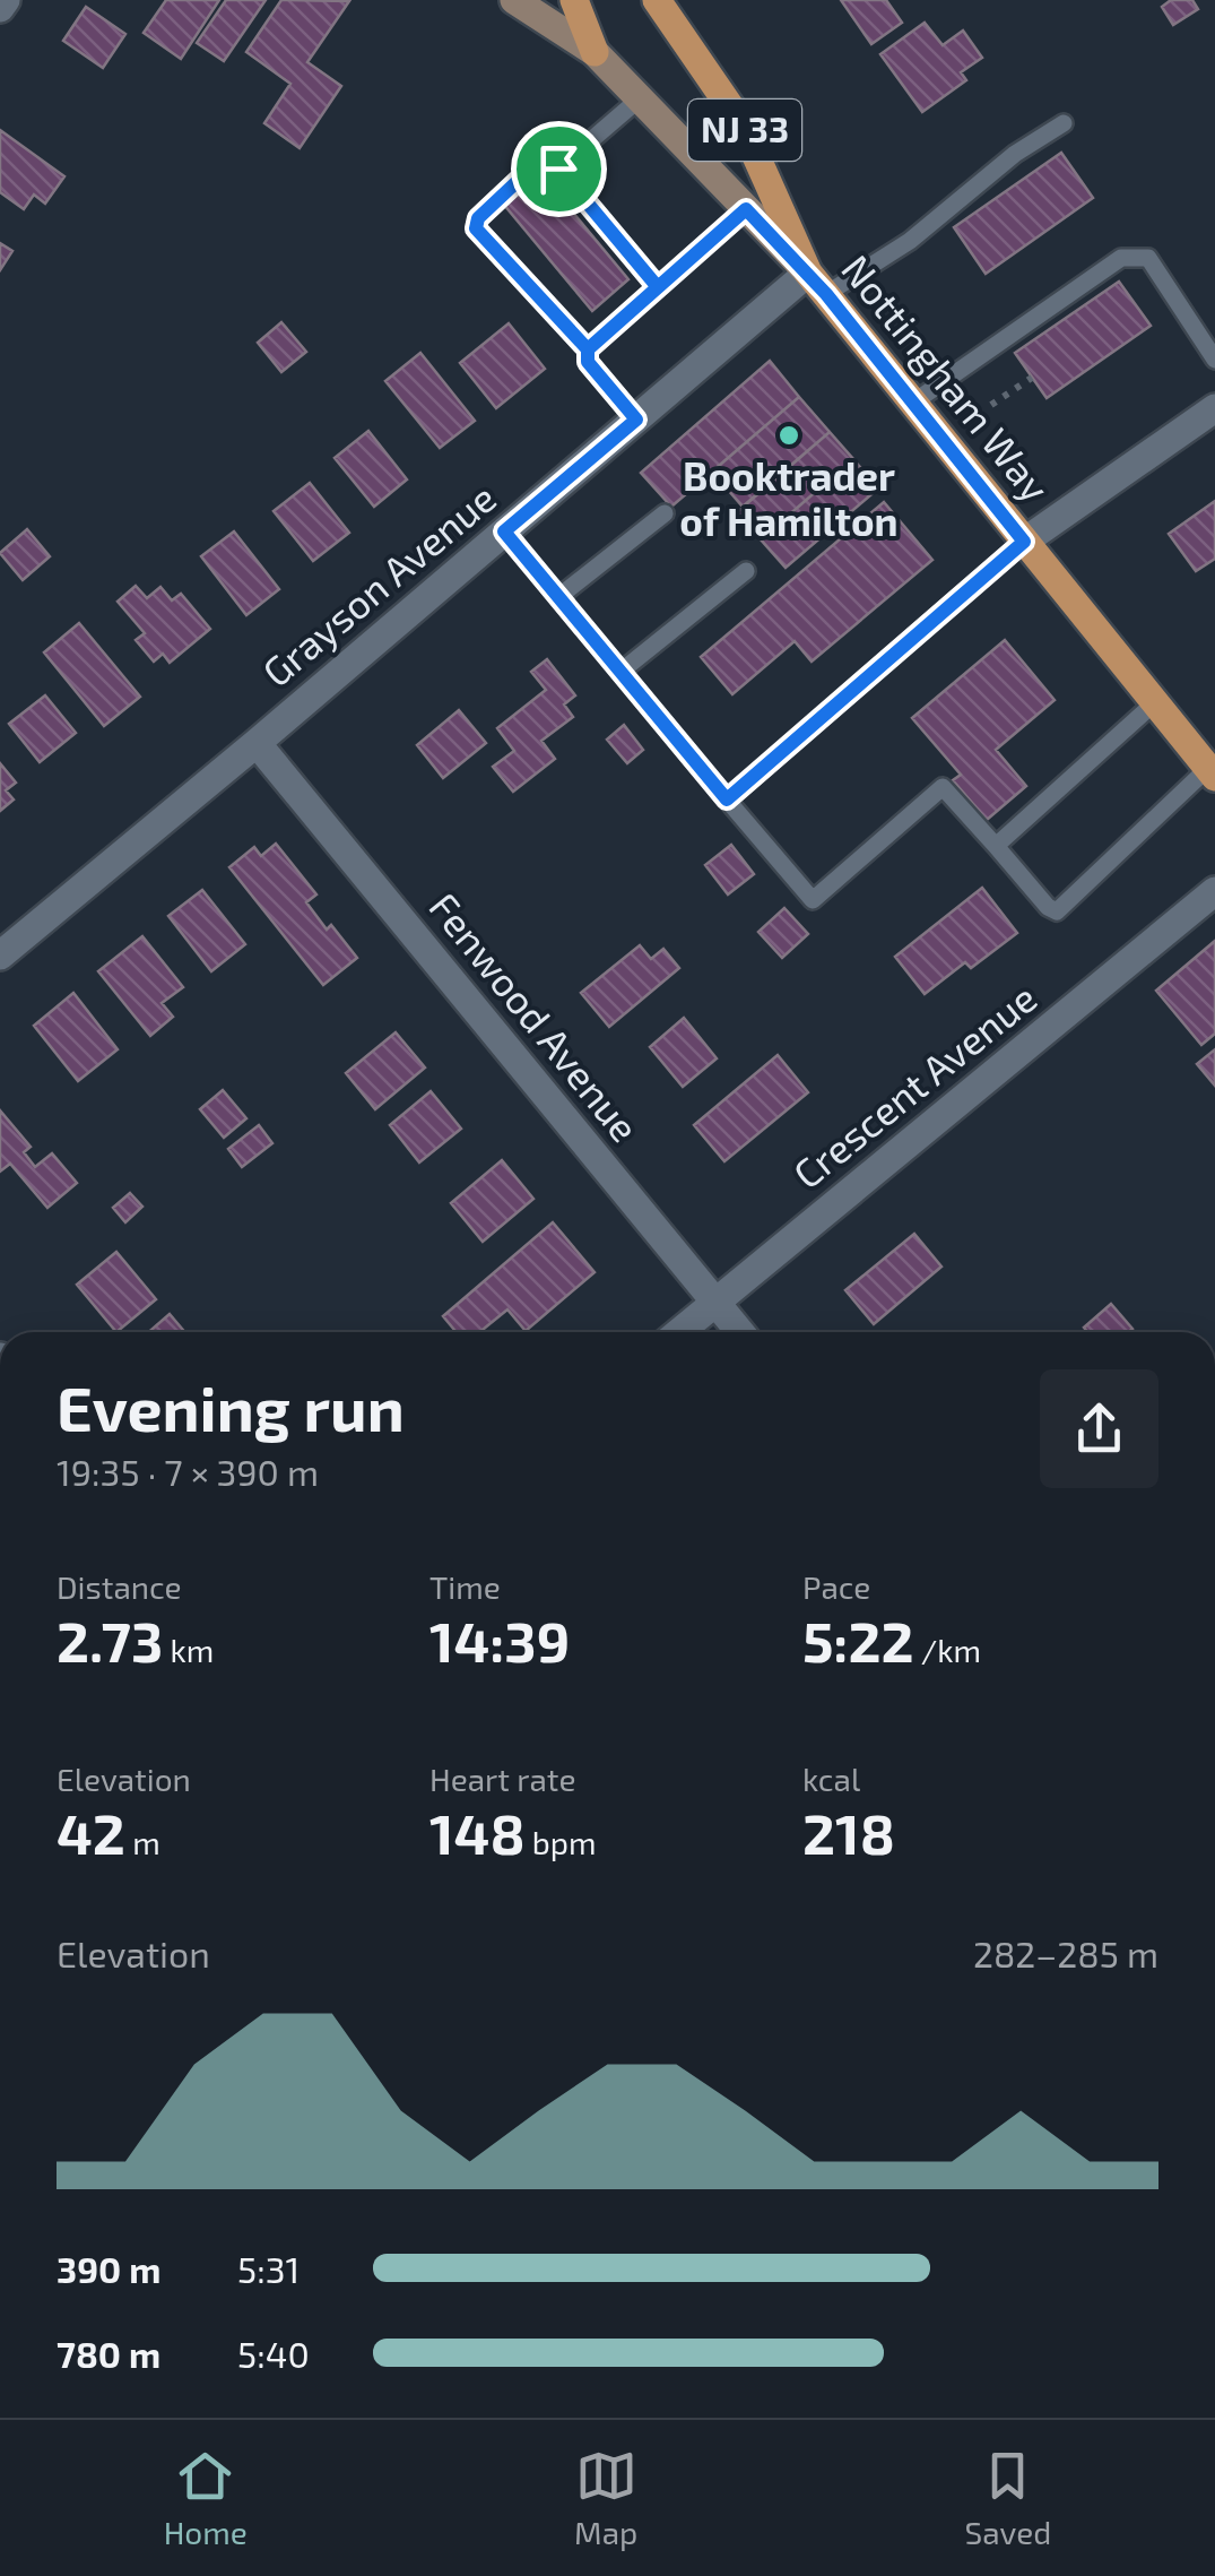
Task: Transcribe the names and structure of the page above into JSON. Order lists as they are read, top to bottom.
{
  "streets": {
    "main road": ["NJ 33", "Nottingham Way"],
    "street": ["Grayson Avenue", "Fenwood Avenue", "Crescent Avenue"]
  },
  "crossings": [
    ["Nottingham Way", "Grayson Avenue"],
    ["Grayson Avenue", "Fenwood Avenue"],
    ["Fenwood Avenue", "Crescent Avenue"]
  ],
  "places": ["Booktrader of Hamilton"],
  "page": {
    "heading": ["Evening run", "19:35 · 7 × 390 m"],
    "stats": [
      ["Distance", "2.73 km"],
      ["Time", "14:39"],
      ["Pace", "5:22 /km"],
      ["Elevation", "42 m"],
      ["Heart rate", "148 bpm"],
      ["kcal", "218"]
    ],
    "chart": ["Elevation", "282–285 m"],
    "list": [
      {
        "name": "390 m",
        "note": "5:31"
      },
      {
        "name": "780 m",
        "note": "5:40"
      }
    ],
    "tabs": ["Home", "Map", "Saved"]
  }
}
